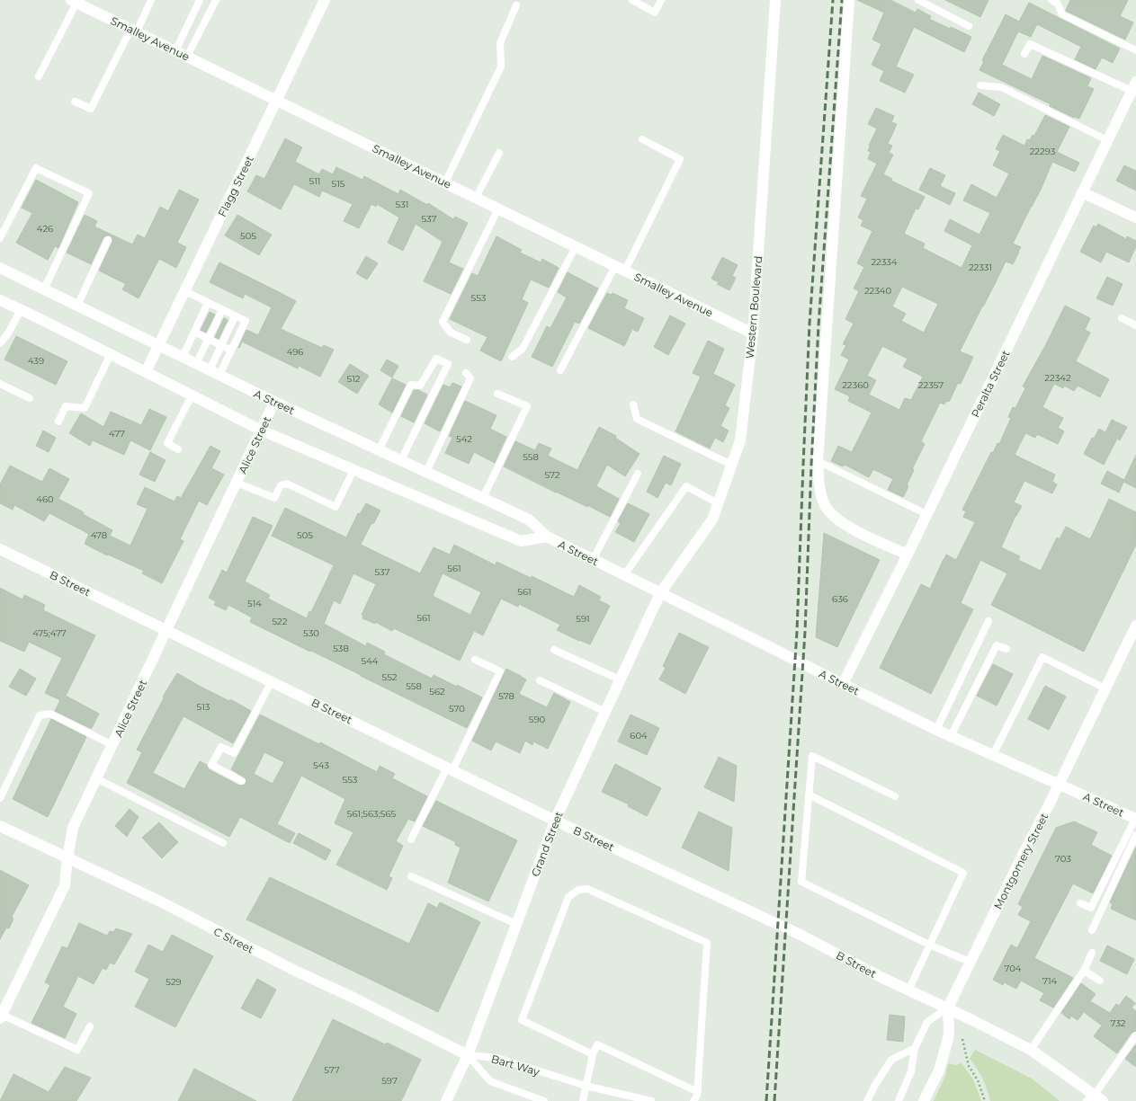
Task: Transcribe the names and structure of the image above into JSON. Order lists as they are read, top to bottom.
{
  "streets": {
    "street": [
      "Smalley Avenue",
      "Flagg Street",
      "Western Boulevard",
      "Peralta Street",
      "A Street",
      "Alice Street",
      "B Street",
      "Grand Street",
      "Montgomery Street",
      "C Street"
    ],
    "lane": ["Bart Way"]
  },
  "crossings": [
    ["Smalley Avenue", "Flagg Street"],
    ["Smalley Avenue", "Western Boulevard"],
    ["Flagg Street", "A Street"],
    ["Western Boulevard", "A Street"],
    ["Western Boulevard", "Grand Street"],
    ["Peralta Street", "A Street"],
    ["A Street", "Alice Street"],
    ["A Street", "Grand Street"],
    ["A Street", "Montgomery Street"],
    ["Alice Street", "B Street"],
    ["Alice Street", "C Street"],
    ["B Street", "Grand Street"],
    ["B Street", "Montgomery Street"],
    ["Grand Street", "C Street"],
    ["Grand Street", "Bart Way"],
    ["C Street", "Bart Way"]
  ],
  "house_numbers": [
    "22293",
    "511",
    "515",
    "531",
    "537",
    "426",
    "505",
    "22334",
    "22331",
    "22340",
    "553",
    "496",
    "439",
    "22342",
    "512",
    "22360",
    "22357",
    "477",
    "542",
    "558",
    "572",
    "460",
    "478",
    "505",
    "561",
    "537",
    "561",
    "636",
    "514",
    "561",
    "591",
    "522",
    "475;477",
    "530",
    "538",
    "544",
    "552",
    "558",
    "562",
    "578",
    "513",
    "570",
    "590",
    "604",
    "543",
    "553",
    "561;563;565",
    "703",
    "704",
    "714",
    "529",
    "732",
    "577",
    "597"
  ]
}
